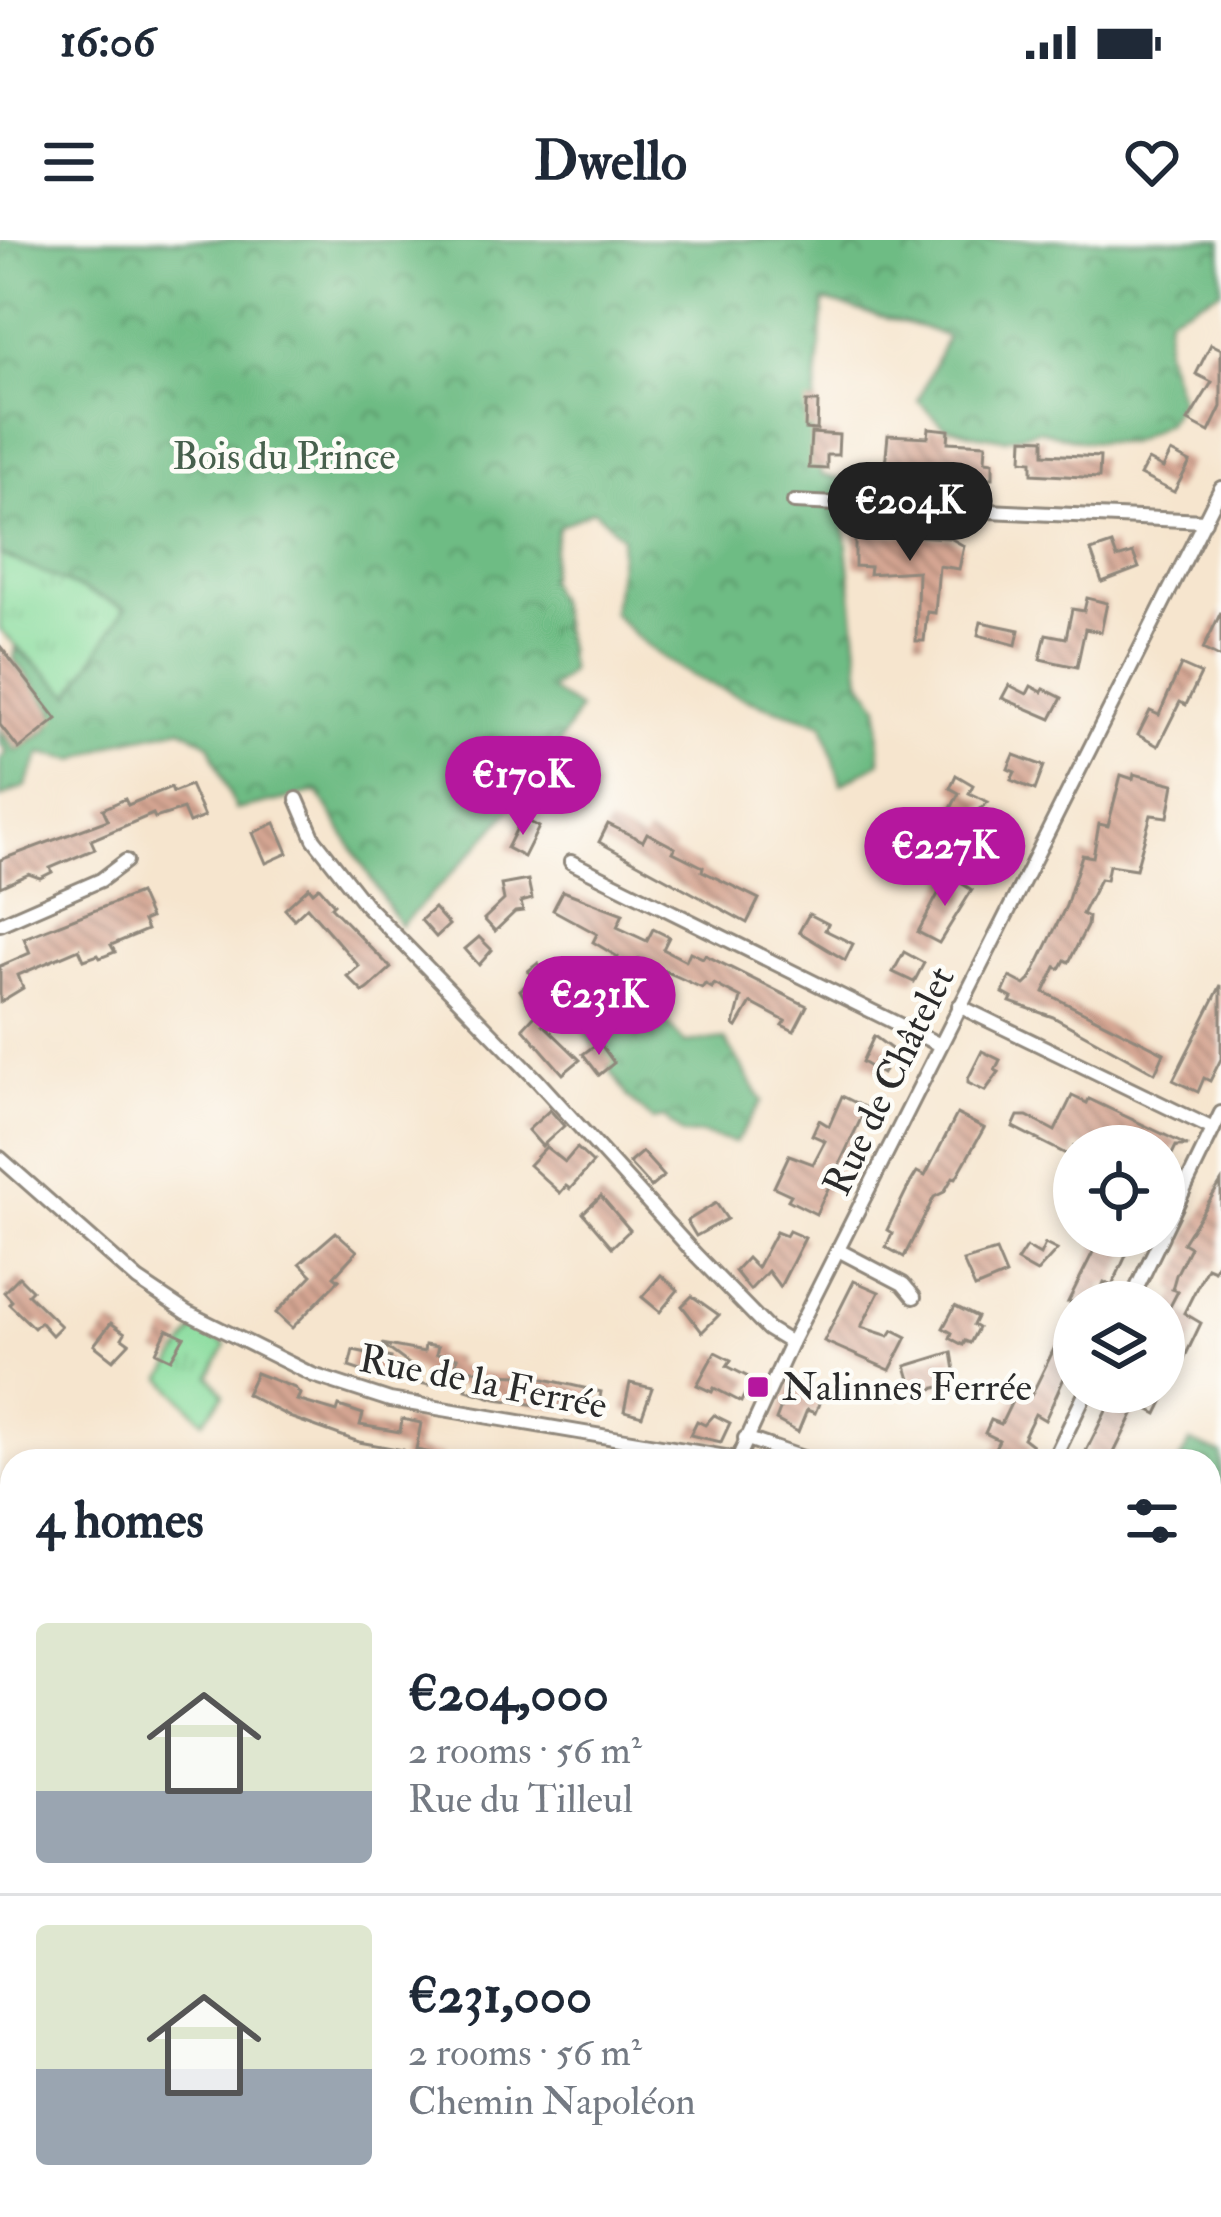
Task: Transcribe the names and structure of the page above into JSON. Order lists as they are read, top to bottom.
{
  "streets": {
    "street": ["Rue de Châtelet", "Rue de la Ferrée"]
  },
  "parks": ["Bois du Prince"],
  "places": {
    "transit": ["Nalinnes Ferrée"]
  },
  "page": {
    "status": "16:06",
    "header": "Dwello",
    "price": [
      "€204K",
      "€170K",
      "€227K",
      "€231K"
    ],
    "heading": "4 homes",
    "list": [
      {
        "name": "€204,000",
        "note": "2 rooms · 56 m² · Rue du Tilleul"
      },
      {
        "name": "€231,000",
        "note": "2 rooms · 56 m² · Chemin Napoléon"
      }
    ]
  }
}
